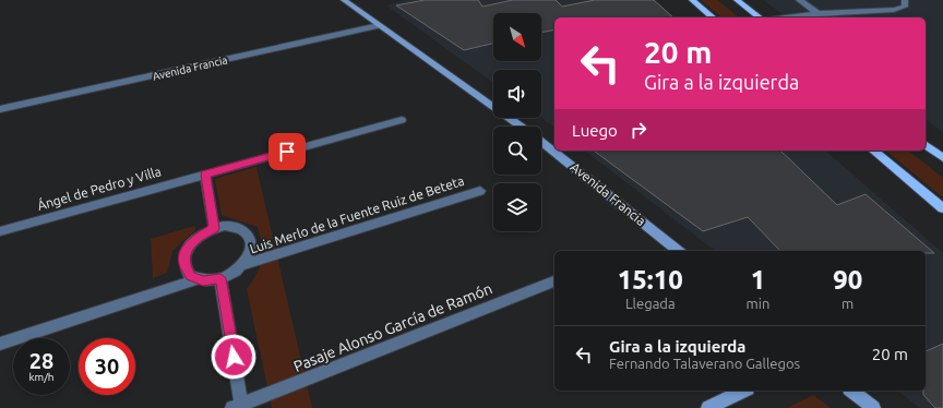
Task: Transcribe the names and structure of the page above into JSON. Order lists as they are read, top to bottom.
{
  "streets": {
    "street": [
      "Avenida Francia",
      "Ángel de Pedro y Villa",
      "Luis Merlo de la Fuente Ruiz de Beteta",
      "Pasaje Alonso García de Ramón"
    ]
  },
  "north": "bottom right",
  "page": {
    "turn": ["20 m", "Gira a la izquierda"],
    "then": "Luego",
    "eta": [
      "15:10",
      "Llegada",
      "1",
      "min",
      "90",
      "m"
    ],
    "list": [
      {
        "name": "Gira a la izquierda",
        "note": "Fernando Talaverano Gallegos",
        "value": "20 m"
      }
    ],
    "speed": "28 km/h",
    "limit": "30"
  }
}
